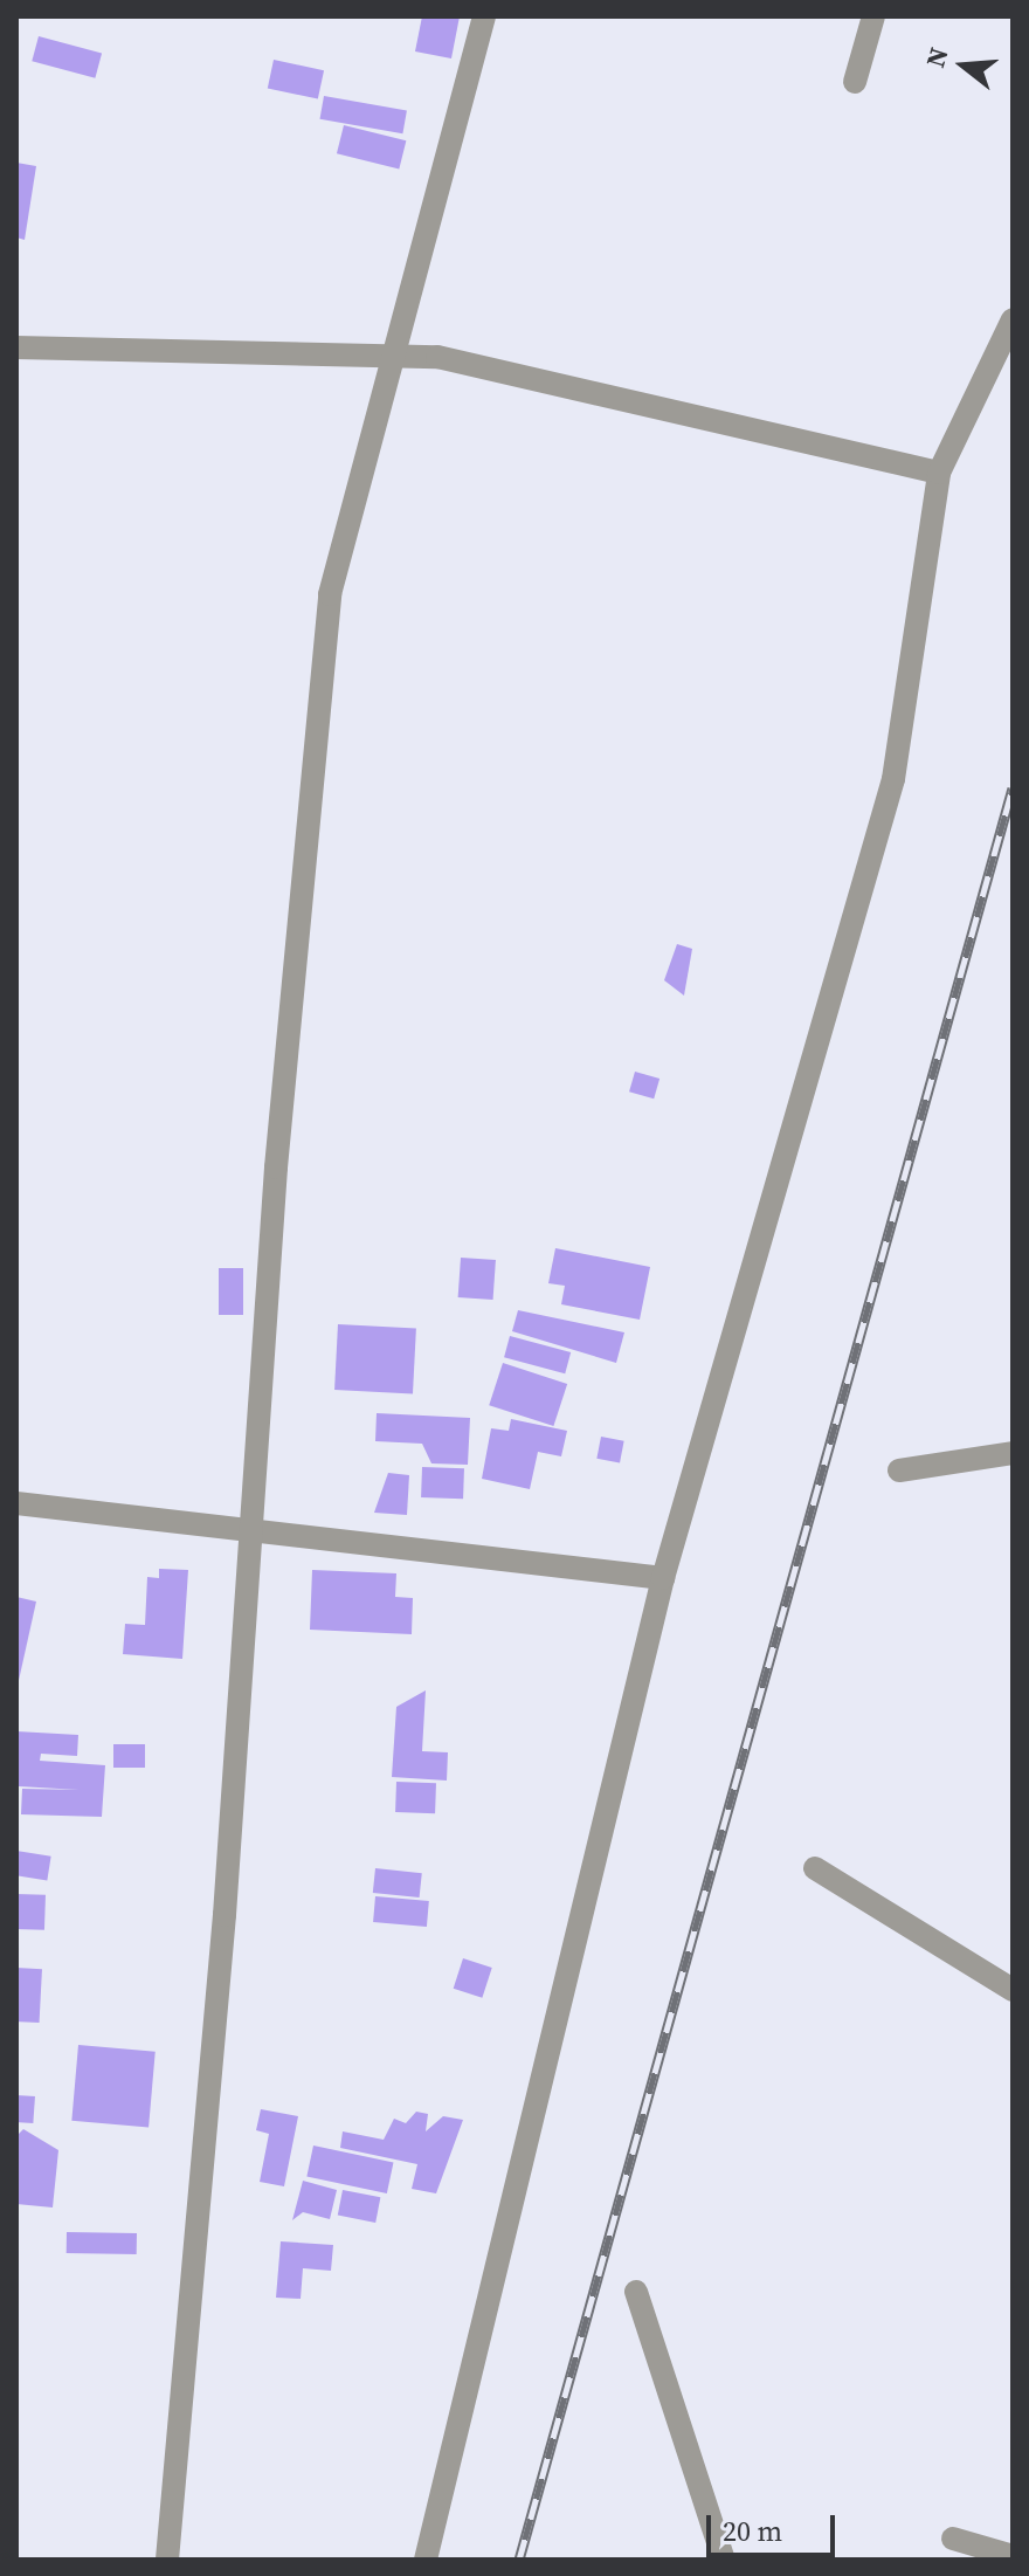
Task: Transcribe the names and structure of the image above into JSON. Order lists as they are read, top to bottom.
{
  "scale_bar": "20 m",
  "north": "left"
}
